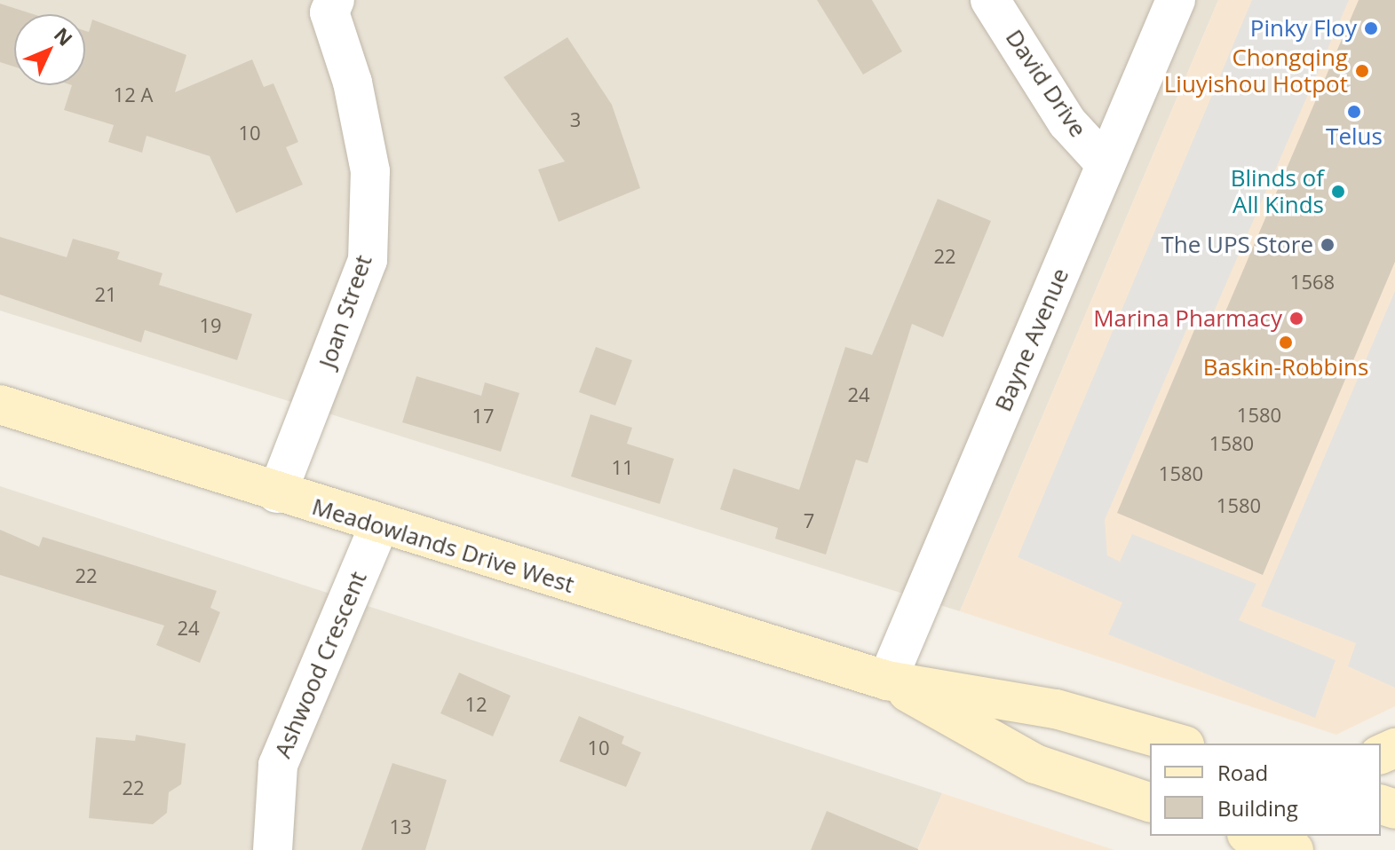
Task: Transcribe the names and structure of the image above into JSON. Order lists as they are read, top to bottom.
{
  "streets": {
    "main road": ["Meadowlands Drive West"],
    "street": [
      "David Drive",
      "Joan Street",
      "Bayne Avenue",
      "Ashwood Crescent"
    ]
  },
  "crossings": [
    ["David Drive", "Bayne Avenue"],
    ["Joan Street", "Meadowlands Drive West"],
    ["Bayne Avenue", "Meadowlands Drive West"],
    ["Meadowlands Drive West", "Ashwood Crescent"]
  ],
  "places": [
    "Pinky Floy",
    "Chongqing Liuyishou Hotpot",
    "Telus",
    "Blinds of All Kinds",
    "The UPS Store",
    "Marina Pharmacy",
    "Baskin-Robbins"
  ],
  "house_numbers": [
    "12 A",
    "3",
    "10",
    "22",
    "1568",
    "21",
    "19",
    "24",
    "1580",
    "17",
    "1580",
    "11",
    "1580",
    "1580",
    "7",
    "22",
    "24",
    "12",
    "10",
    "22",
    "13"
  ],
  "legend": ["Road", "Building"],
  "north": "top right"
}
